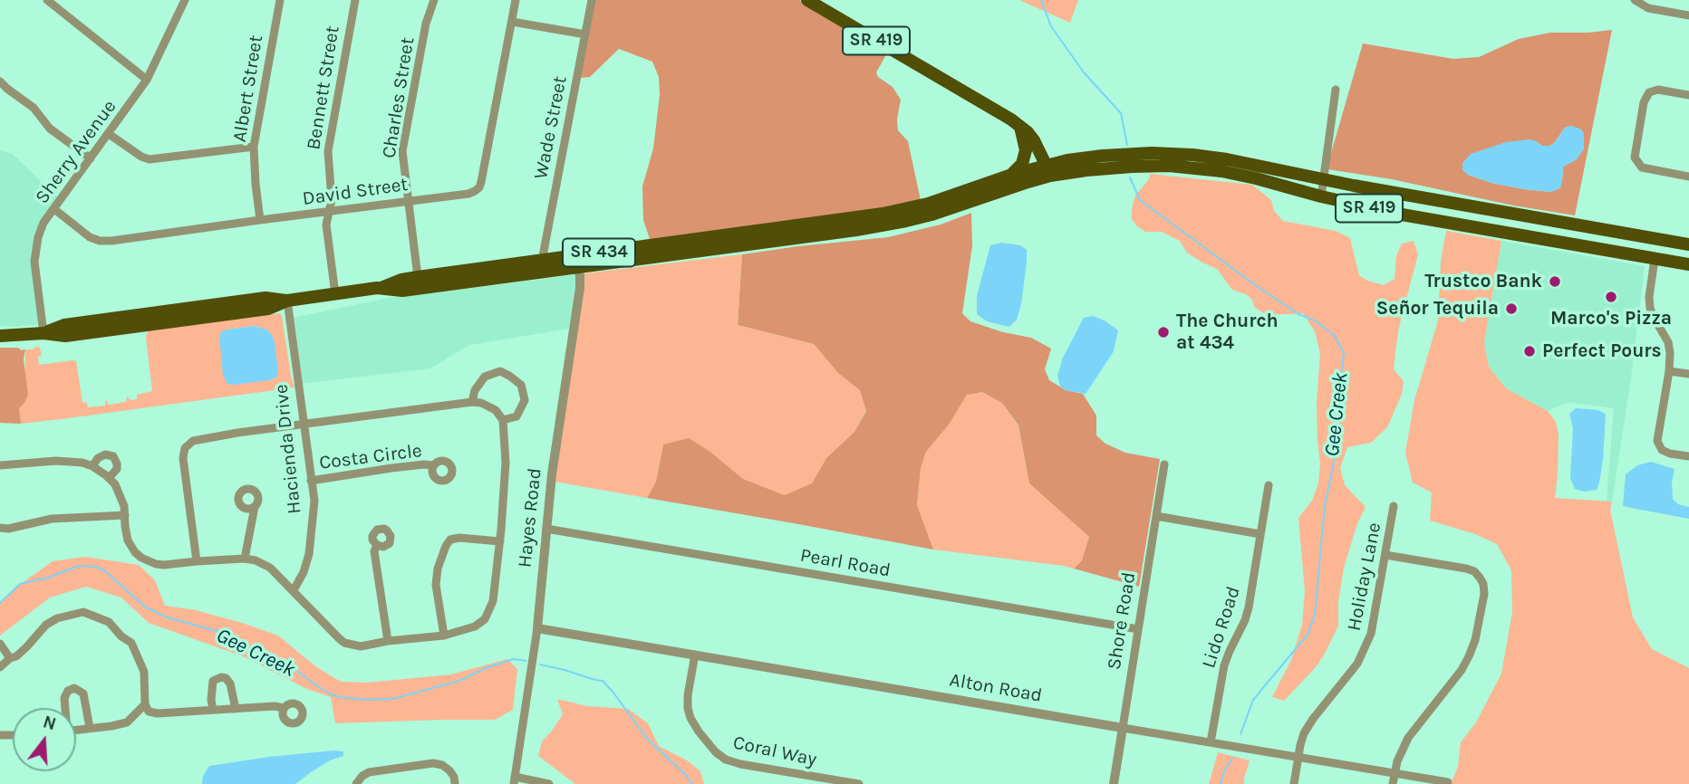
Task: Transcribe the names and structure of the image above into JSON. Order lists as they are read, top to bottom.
{
  "streets": {
    "main road": ["SR 419", "SR 434"],
    "street": [
      "Bennett Street",
      "Albert Street",
      "Charles Street",
      "Wade Street",
      "Sherry Avenue",
      "David Street",
      "Hacienda Drive",
      "Costa Circle",
      "Hayes Road",
      "Pearl Road",
      "Holiday Lane",
      "Shore Road",
      "Lido Road",
      "Alton Road",
      "Coral Way"
    ]
  },
  "crossings": [
    ["SR 419", "SR 434"],
    ["Bennett Street", "David Street"],
    ["Bennett Street", "SR 434"],
    ["Albert Street", "David Street"],
    ["Charles Street", "David Street"],
    ["Charles Street", "SR 434"],
    ["Wade Street", "SR 434"],
    ["Sherry Avenue", "David Street"],
    ["Sherry Avenue", "SR 434"],
    ["SR 434", "Hacienda Drive"],
    ["SR 434", "Hayes Road"],
    ["Hacienda Drive", "Costa Circle"],
    ["Hayes Road", "Pearl Road"],
    ["Hayes Road", "Alton Road"],
    ["Pearl Road", "Shore Road"],
    ["Holiday Lane", "Alton Road"],
    ["Shore Road", "Alton Road"],
    ["Lido Road", "Alton Road"],
    ["Alton Road", "Coral Way"]
  ],
  "water": ["Gee Creek"],
  "places": [
    "Trustco Bank",
    "Marco's Pizza",
    "Señor Tequila",
    "The Church at 434",
    "Perfect Pours"
  ],
  "north": "top"
}
